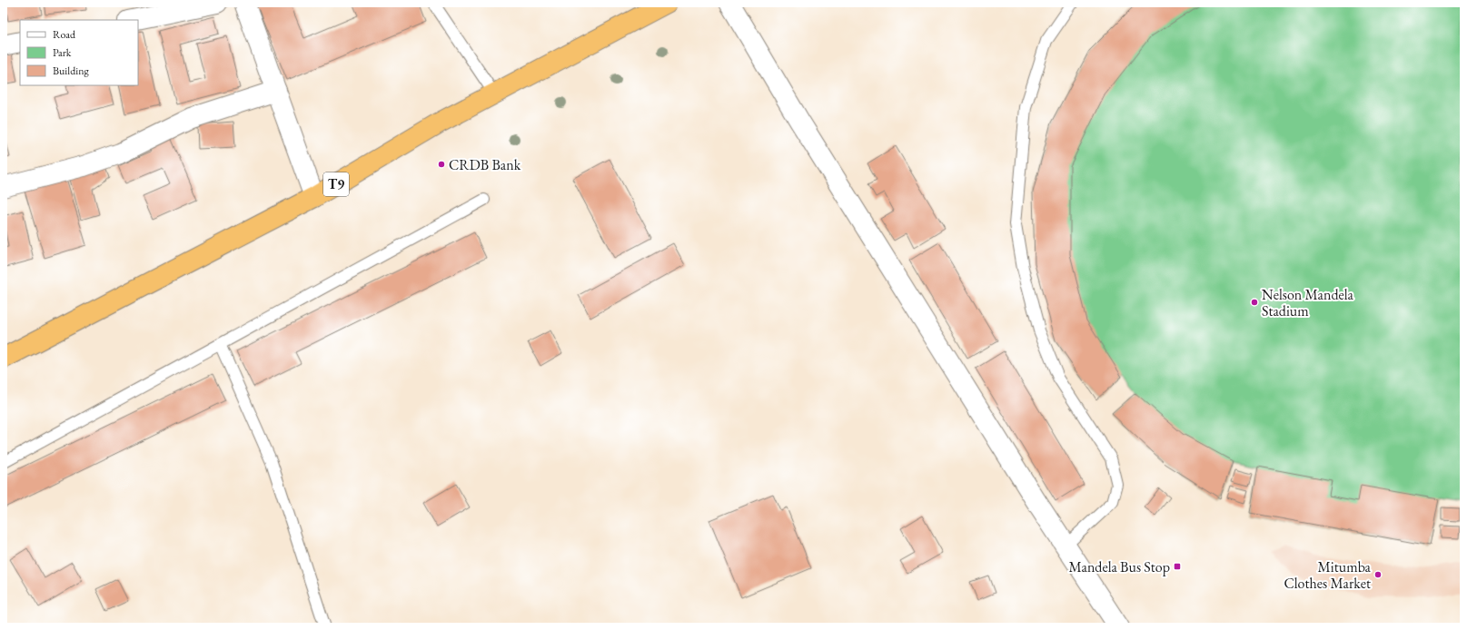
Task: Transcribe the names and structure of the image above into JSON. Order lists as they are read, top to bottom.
{
  "streets": {
    "highway": ["T9"]
  },
  "places": {
    "other": ["CRDB Bank", "Nelson Mandela Stadium", "Mitumba Clothes Market"],
    "transit": ["Mandela Bus Stop"]
  },
  "legend": ["Road", "Park", "Building"]
}
